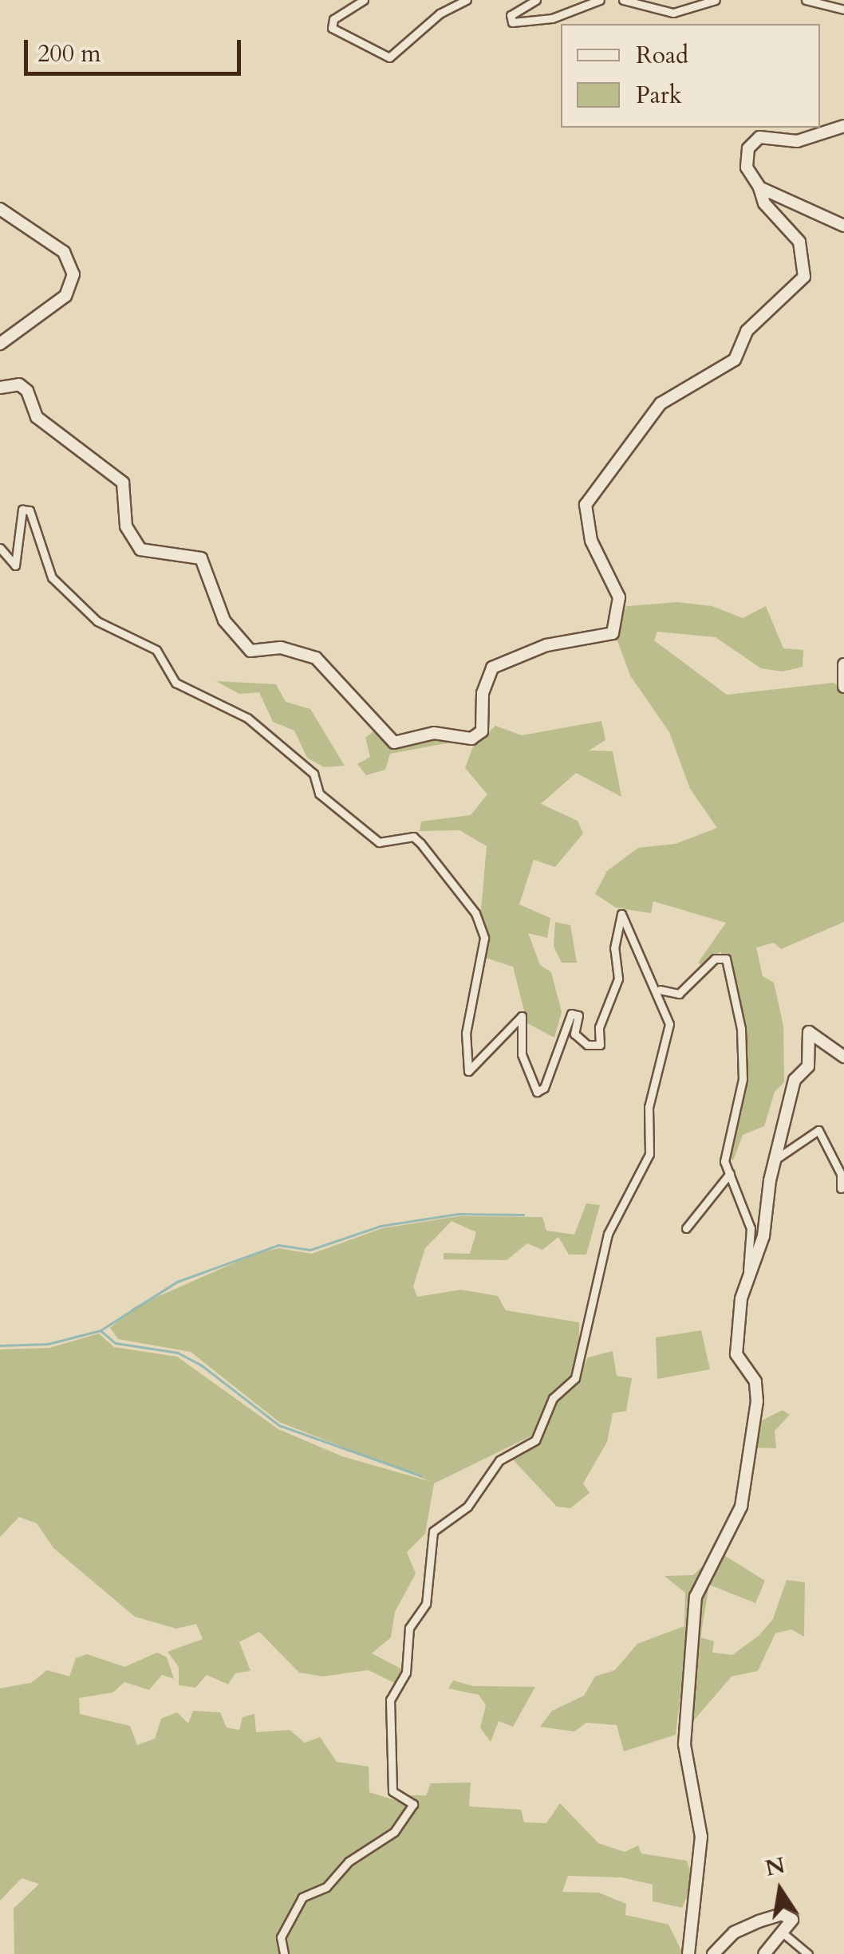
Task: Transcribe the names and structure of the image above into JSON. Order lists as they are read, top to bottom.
{
  "legend": ["Road", "Park"],
  "scale_bar": "200 m",
  "north": "top"
}
